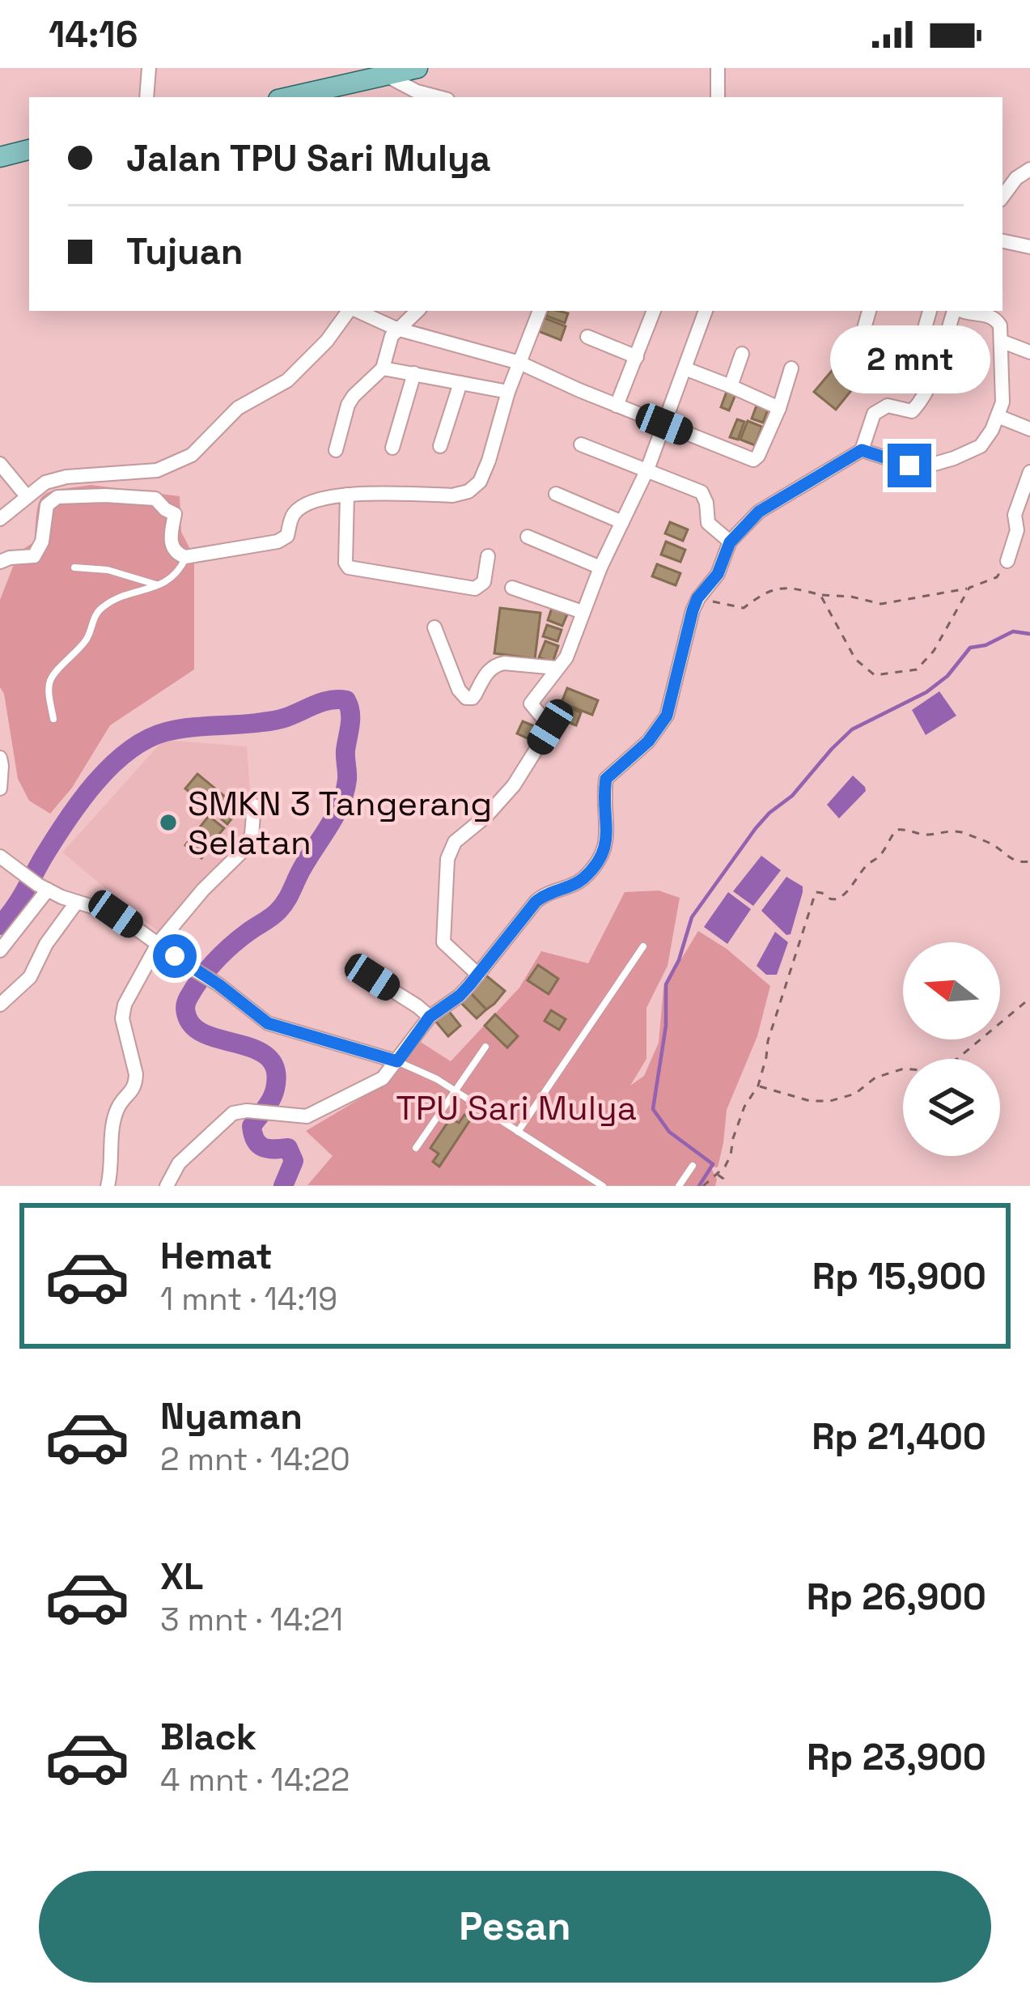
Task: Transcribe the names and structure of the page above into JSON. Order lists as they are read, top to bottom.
{
  "parks": ["TPU Sari Mulya"],
  "places": ["SMKN 3 Tangerang Selatan"],
  "north": "left",
  "page": {
    "status": "14:16",
    "banner": ["Jalan TPU Sari Mulya", "Tujuan"],
    "bubble": "2 mnt",
    "list": [
      {
        "name": "Hemat",
        "note": "1 mnt · 14:19",
        "value": "Rp 15,900"
      },
      {
        "name": "Nyaman",
        "note": "2 mnt · 14:20",
        "value": "Rp 21,400"
      },
      {
        "name": "XL",
        "note": "3 mnt · 14:21",
        "value": "Rp 26,900"
      },
      {
        "name": "Black",
        "note": "4 mnt · 14:22",
        "value": "Rp 23,900"
      }
    ],
    "buttons": "Pesan"
  }
}
